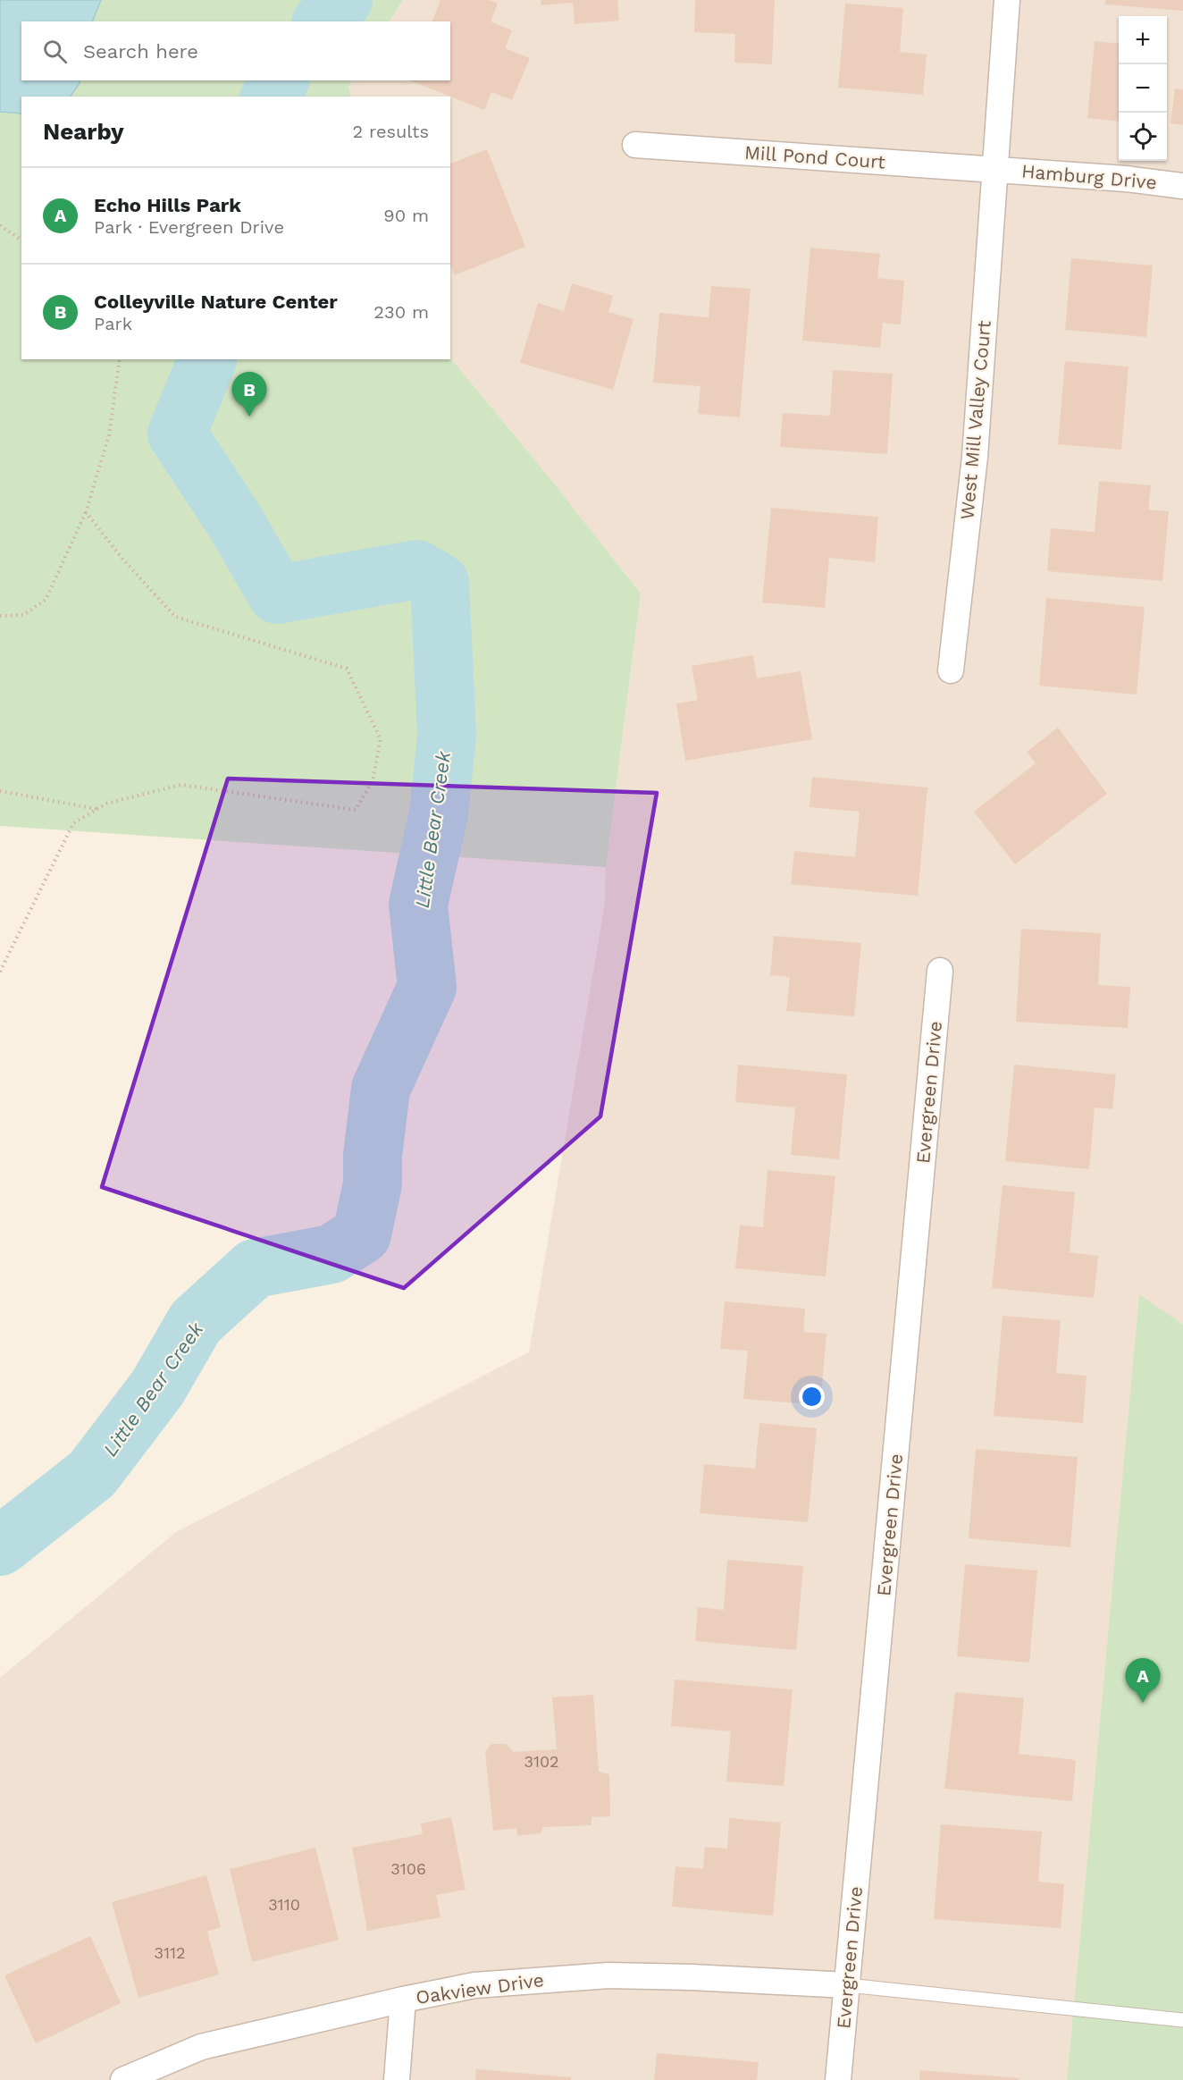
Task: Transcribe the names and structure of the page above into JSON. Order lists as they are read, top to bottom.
{
  "streets": {
    "street": [
      "Mill Pond Court",
      "Hamburg Drive",
      "West Mill Valley Court",
      "Evergreen Drive",
      "Oakview Drive"
    ]
  },
  "crossings": [
    ["Mill Pond Court", "Hamburg Drive"],
    ["Mill Pond Court", "West Mill Valley Court"],
    ["Hamburg Drive", "West Mill Valley Court"],
    ["Evergreen Drive", "Oakview Drive"]
  ],
  "water": ["Little Bear Creek"],
  "house_numbers": [
    "3102",
    "3106",
    "3110",
    "3112"
  ],
  "page": {
    "map_buttons": ["+", "−"],
    "search": "Search here",
    "heading": ["Nearby", "2 results"],
    "list": [
      {
        "mark": "A",
        "name": "Echo Hills Park",
        "note": "Park · Evergreen Drive",
        "value": "90 m"
      },
      {
        "mark": "B",
        "name": "Colleyville Nature Center",
        "note": "Park",
        "value": "230 m"
      }
    ],
    "pins": ["B", "A"]
  }
}
